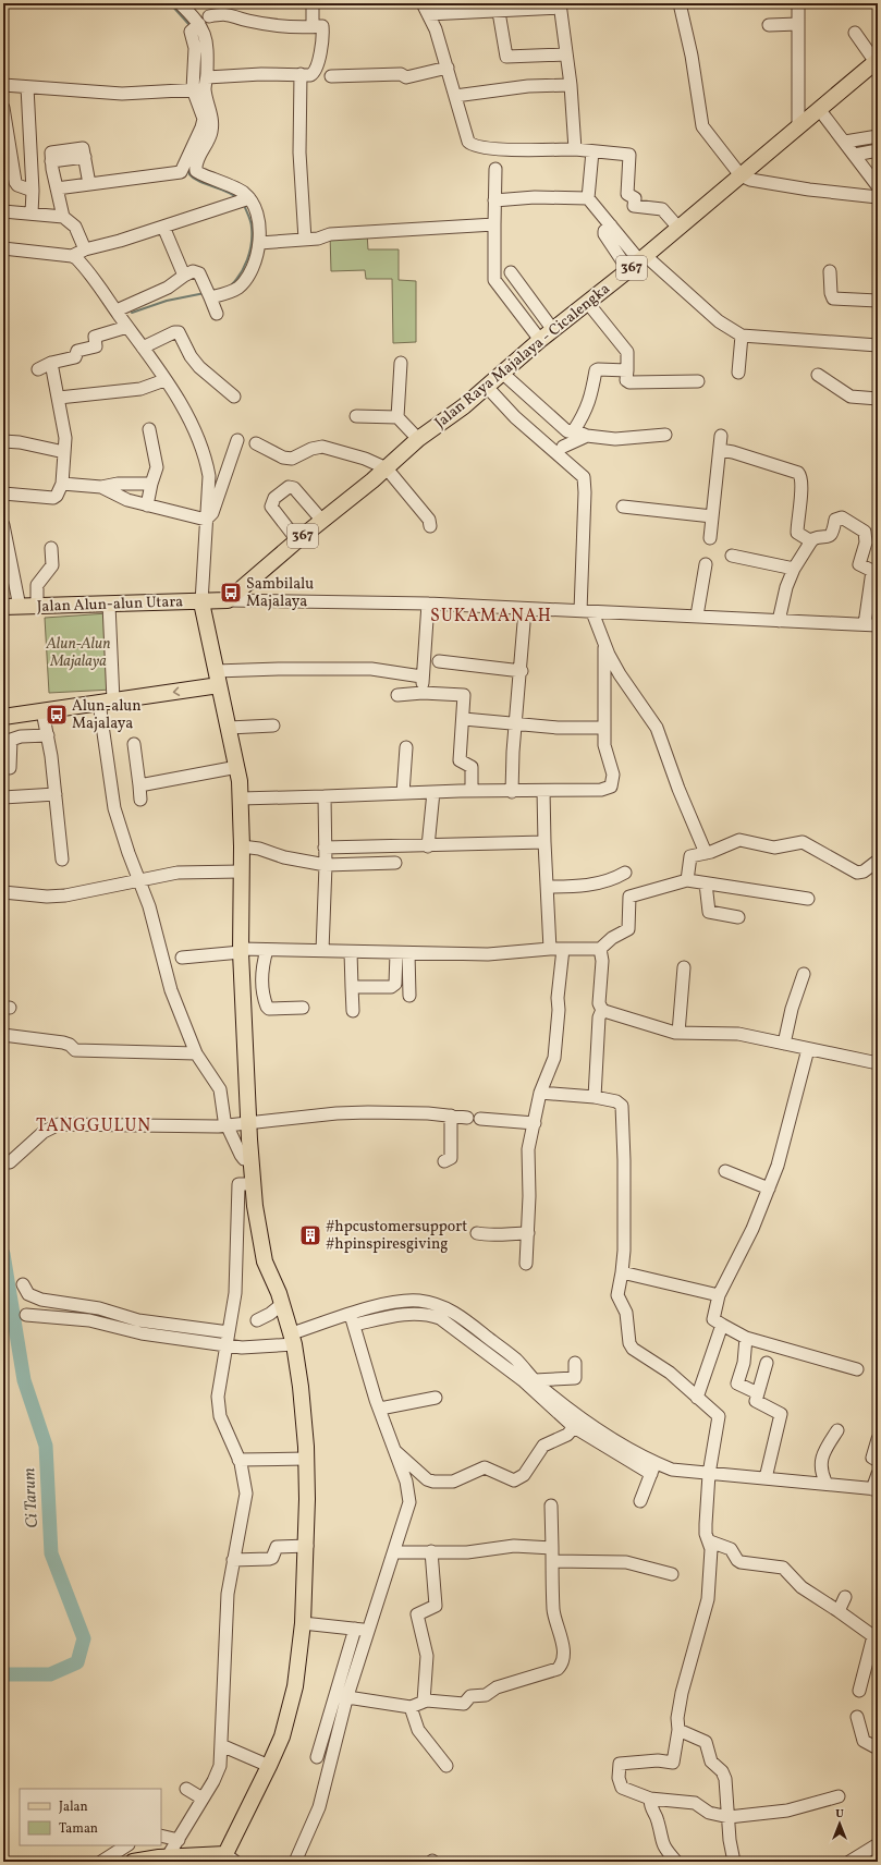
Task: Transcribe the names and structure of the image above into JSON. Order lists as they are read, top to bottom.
{
  "streets": {
    "main road": ["367", "Jalan Raya Majalaya - Cicalengka", "Jalan Alun-alun Utara"]
  },
  "districts": ["SUKAMANAH", "TANGGULUN"],
  "water": ["Ci Tarum"],
  "parks": ["Alun-Alun Majalaya"],
  "places": {
    "bus stop": ["Sambilalu Majalaya", "Alun-alun Majalaya"],
    "building": ["#hpcustomersupport #hpinspiresgiving"]
  },
  "legend": ["Jalan", "Taman"],
  "north": "top"
}
